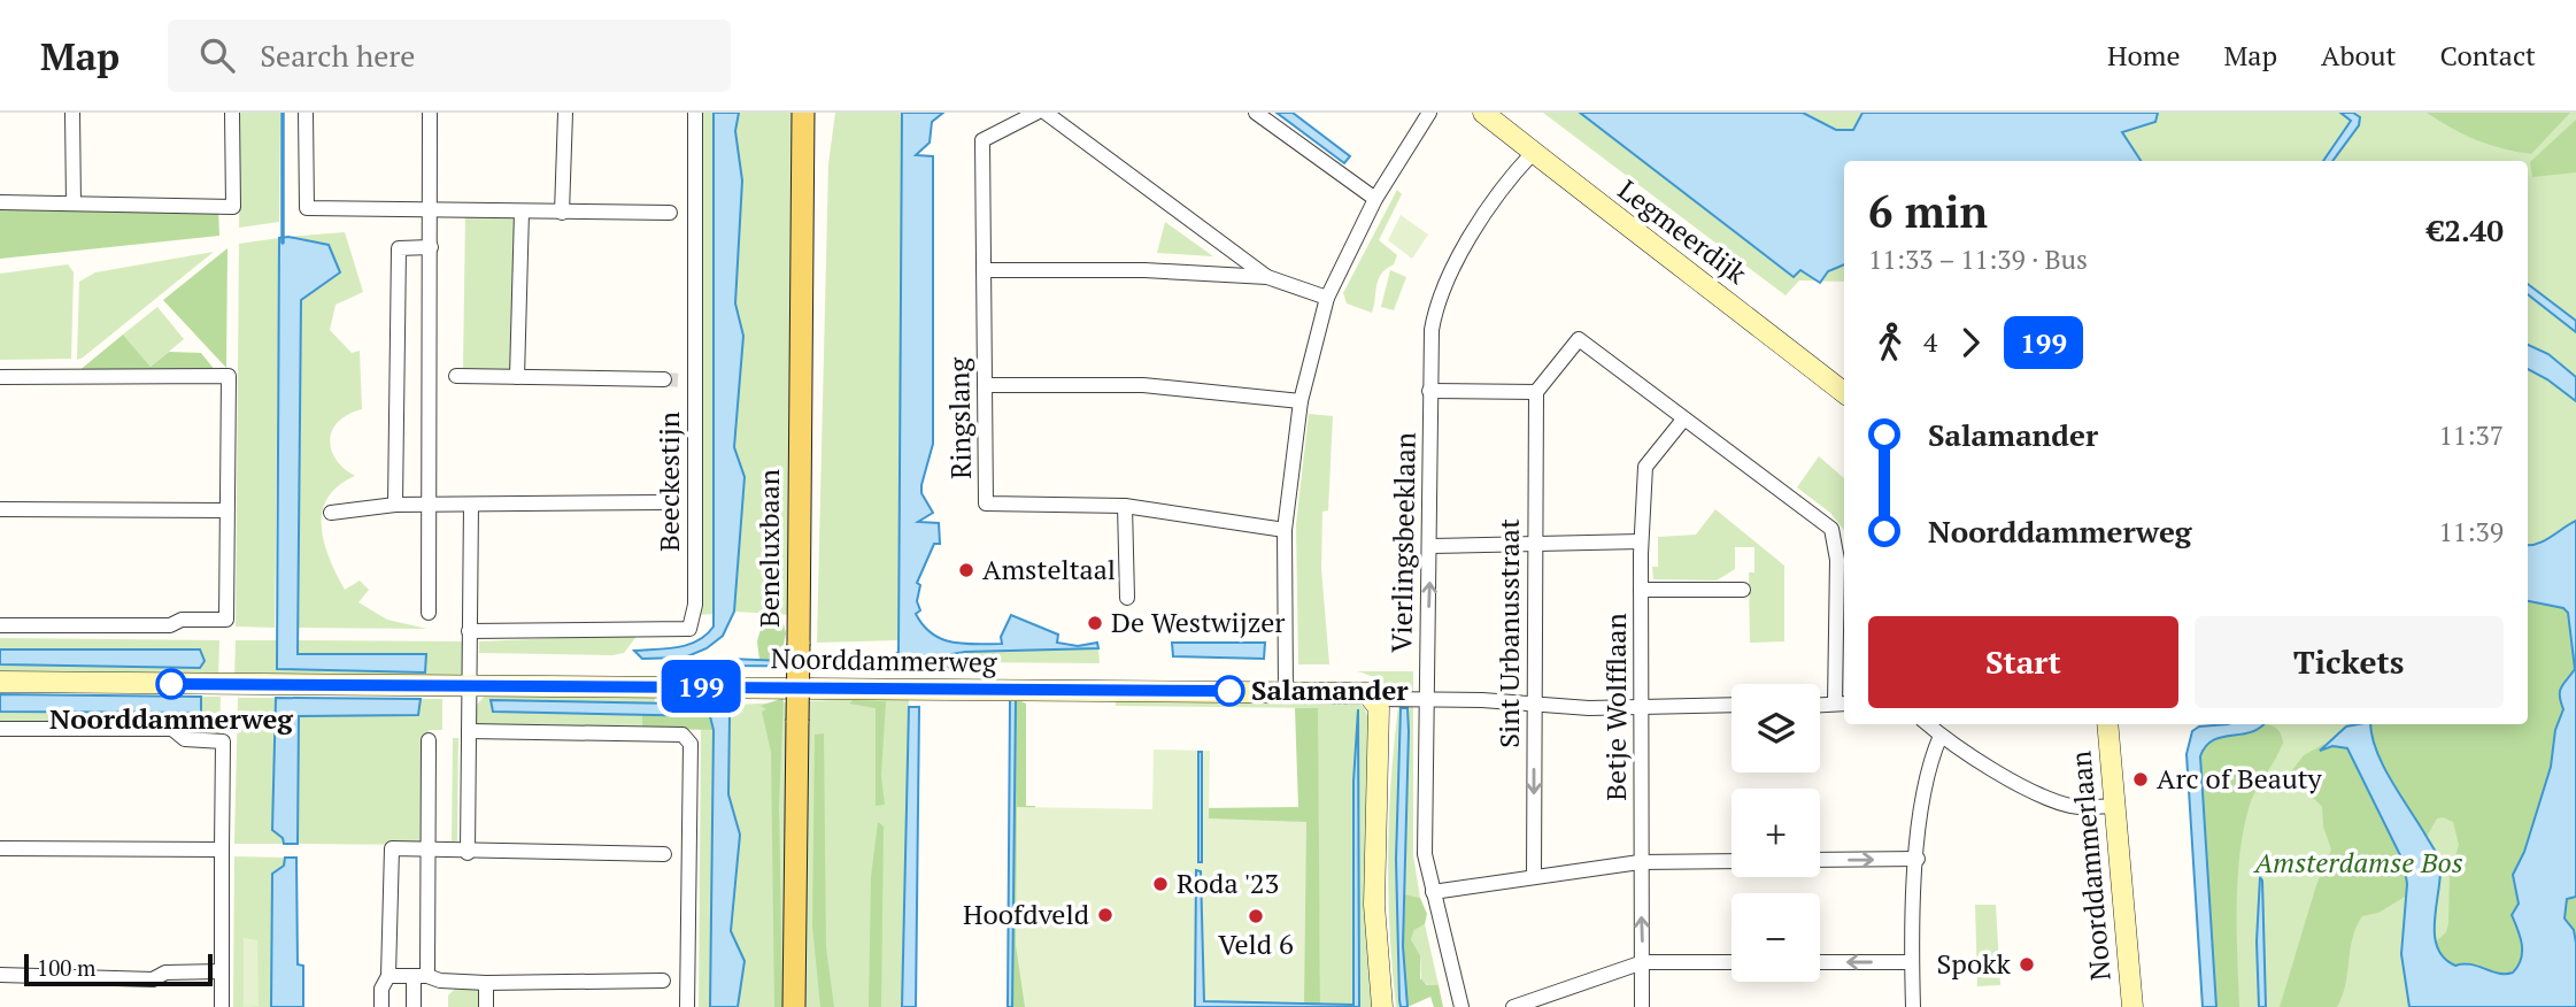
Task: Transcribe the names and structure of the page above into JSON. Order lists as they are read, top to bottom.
{
  "streets": {
    "main road": ["Beneluxbaan"],
    "street": [
      "Legmeerdijk",
      "Ringslang",
      "Beeckestijn",
      "Vierlingsbeeklaan",
      "Sint Urbanusstraat",
      "Noorddammerweg",
      "Betje Wolfflaan",
      "Noorddammerlaan"
    ]
  },
  "crossings": [
    ["Legmeerdijk", "Vierlingsbeeklaan"],
    ["Vierlingsbeeklaan", "Noorddammerweg"],
    ["Sint Urbanusstraat", "Noorddammerweg"],
    ["Noorddammerweg", "Betje Wolfflaan"]
  ],
  "one_way": ["Sint Urbanusstraat"],
  "parks": ["Amsterdamse Bos"],
  "places": [
    "Amsteltaal",
    "De Westwijzer",
    "Noorddammerweg",
    "Salamander",
    "Arc of Beauty",
    "Roda '23",
    "Hoofdveld",
    "Veld 6",
    "Spokk"
  ],
  "lines": ["bus line 199"],
  "scale_bar": "100 m",
  "page": {
    "header": "Map",
    "search": "Search here",
    "nav": [
      "Home",
      "Map",
      "About",
      "Contact"
    ],
    "on_map": "199",
    "heading": ["6 min", "11:33 – 11:39 · Bus", "€2.40"],
    "legs": ["4", "199"],
    "list": [
      {
        "name": "Salamander",
        "value": "11:37"
      },
      {
        "name": "Noorddammerweg",
        "value": "11:39"
      }
    ],
    "buttons": ["Start", "Tickets"],
    "map_buttons": ["+", "−"],
    "scale": "100 m"
  }
}
